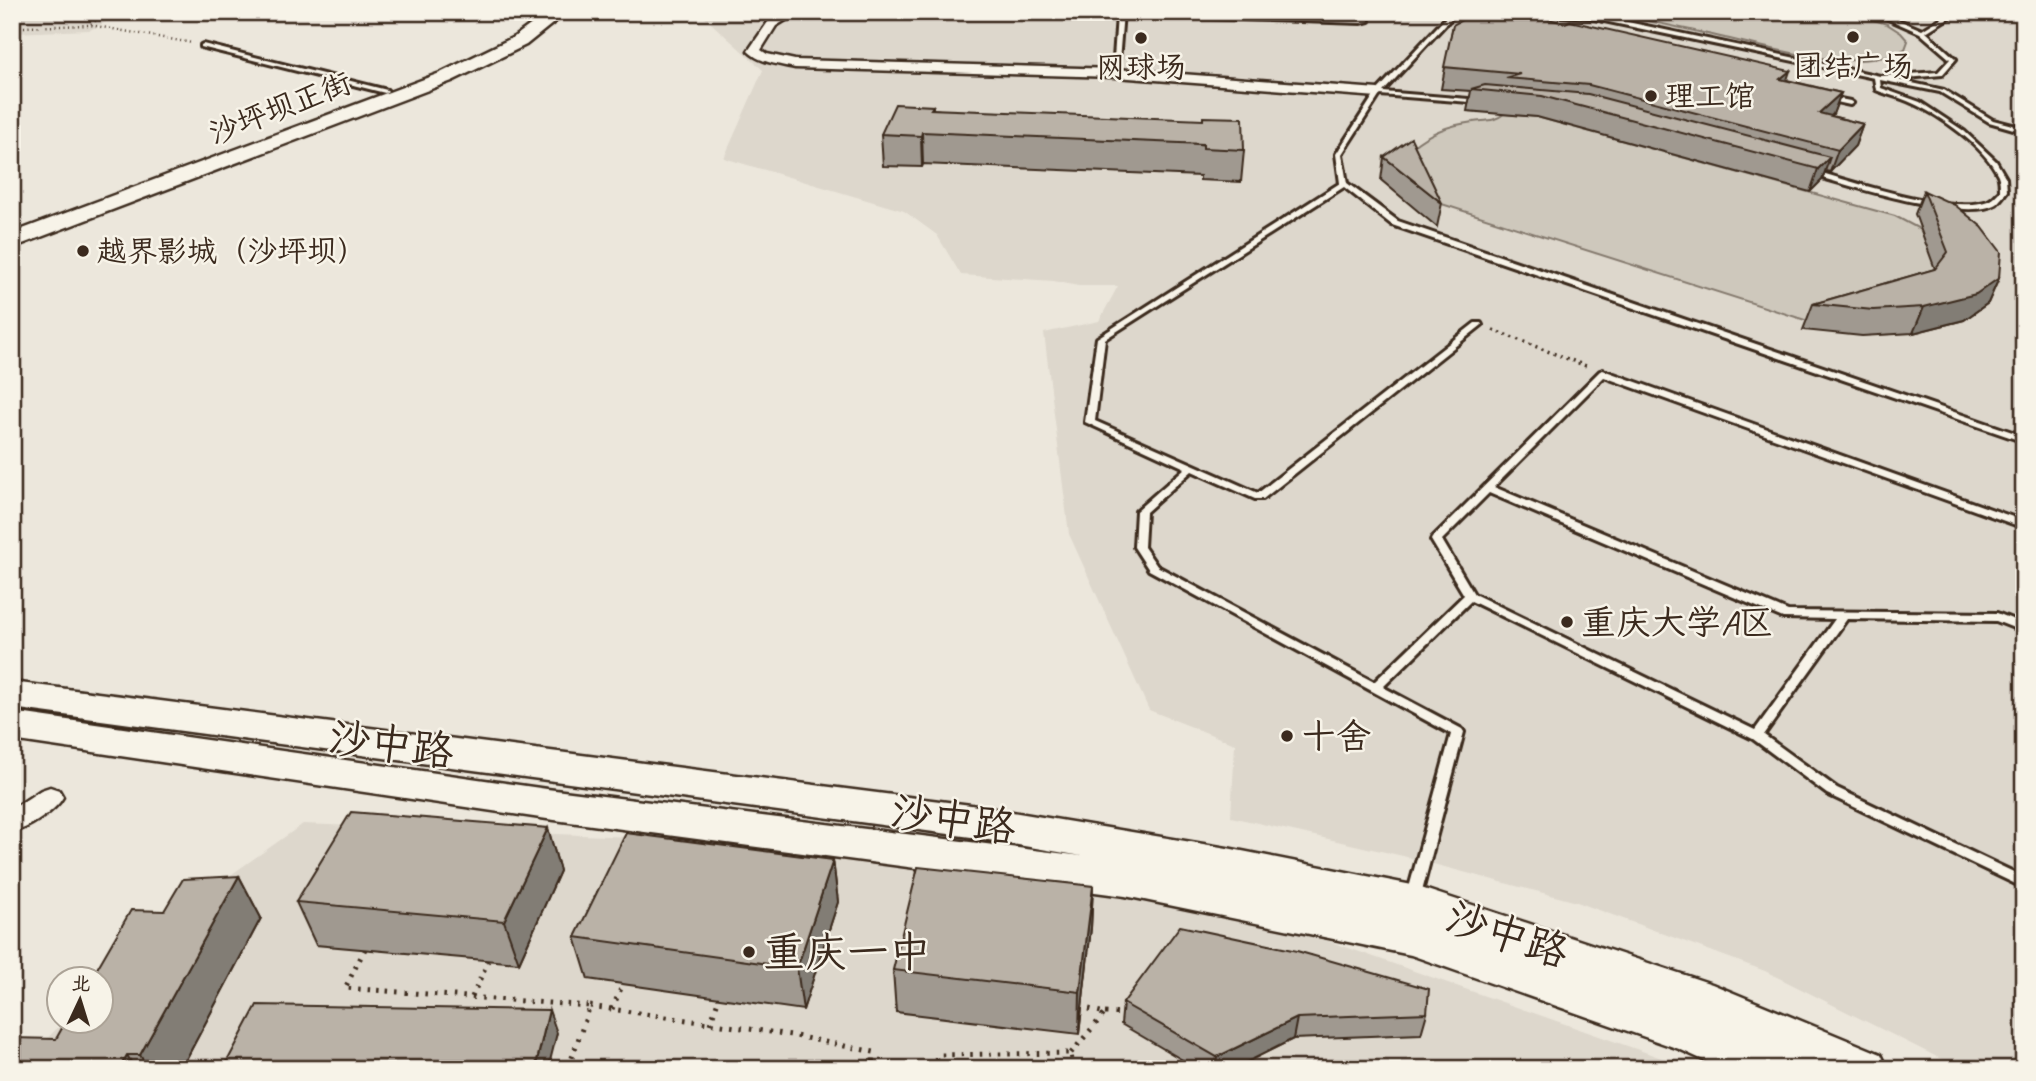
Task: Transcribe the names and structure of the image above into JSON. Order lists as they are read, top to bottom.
{
  "streets": {
    "main road": ["沙坪坝正街", "沙中路"]
  },
  "places": [
    "团结广场",
    "网球场",
    "理工馆",
    "越界影城（沙坪坝）",
    "重庆大学A区",
    "十舍",
    "重庆一中"
  ],
  "north": "top"
}
